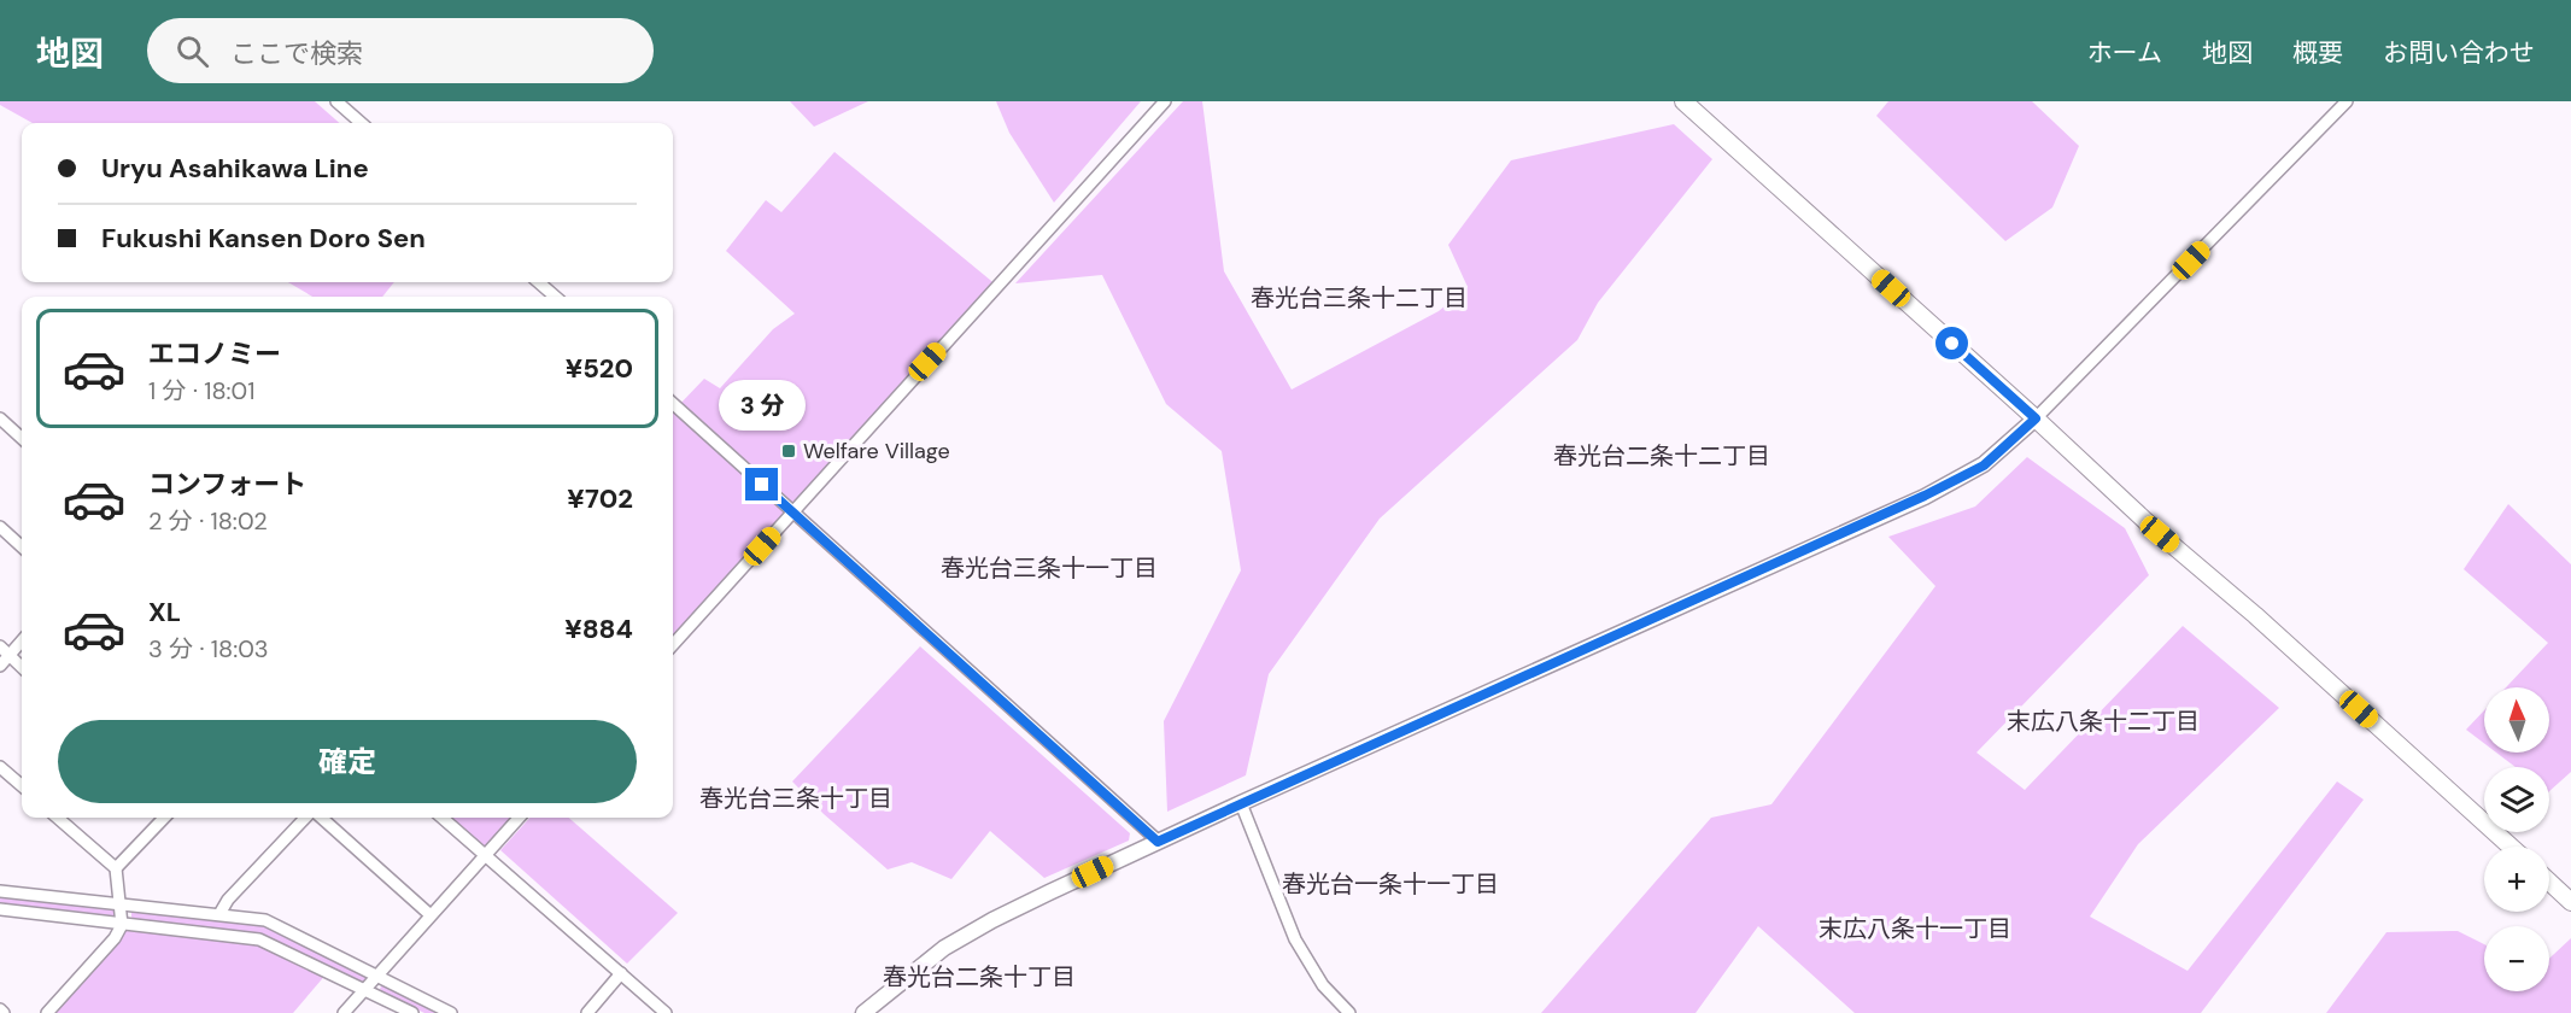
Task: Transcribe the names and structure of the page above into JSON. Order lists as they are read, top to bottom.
{
  "districts": [
    "春光台三条十二丁目",
    "春光台二条十二丁目",
    "春光台三条十一丁目",
    "末広八条十二丁目",
    "春光台三条十丁目",
    "春光台一条十一丁目",
    "末広八条十一丁目",
    "春光台二条十丁目"
  ],
  "places": {
    "transit": ["Welfare Village"]
  },
  "north": "top",
  "page": {
    "header": "地図",
    "search": "ここで検索",
    "nav": [
      "ホーム",
      "地図",
      "概要",
      "お問い合わせ"
    ],
    "banner": ["Uryu Asahikawa Line", "Fukushi Kansen Doro Sen"],
    "list": [
      {
        "name": "エコノミー",
        "note": "1 分 · 18:01",
        "value": "¥520"
      },
      {
        "name": "コンフォート",
        "note": "2 分 · 18:02",
        "value": "¥702"
      },
      {
        "name": "XL",
        "note": "3 分 · 18:03",
        "value": "¥884"
      }
    ],
    "bubble": "3 分",
    "map_buttons": ["+", "−"],
    "buttons": "確定"
  }
}
